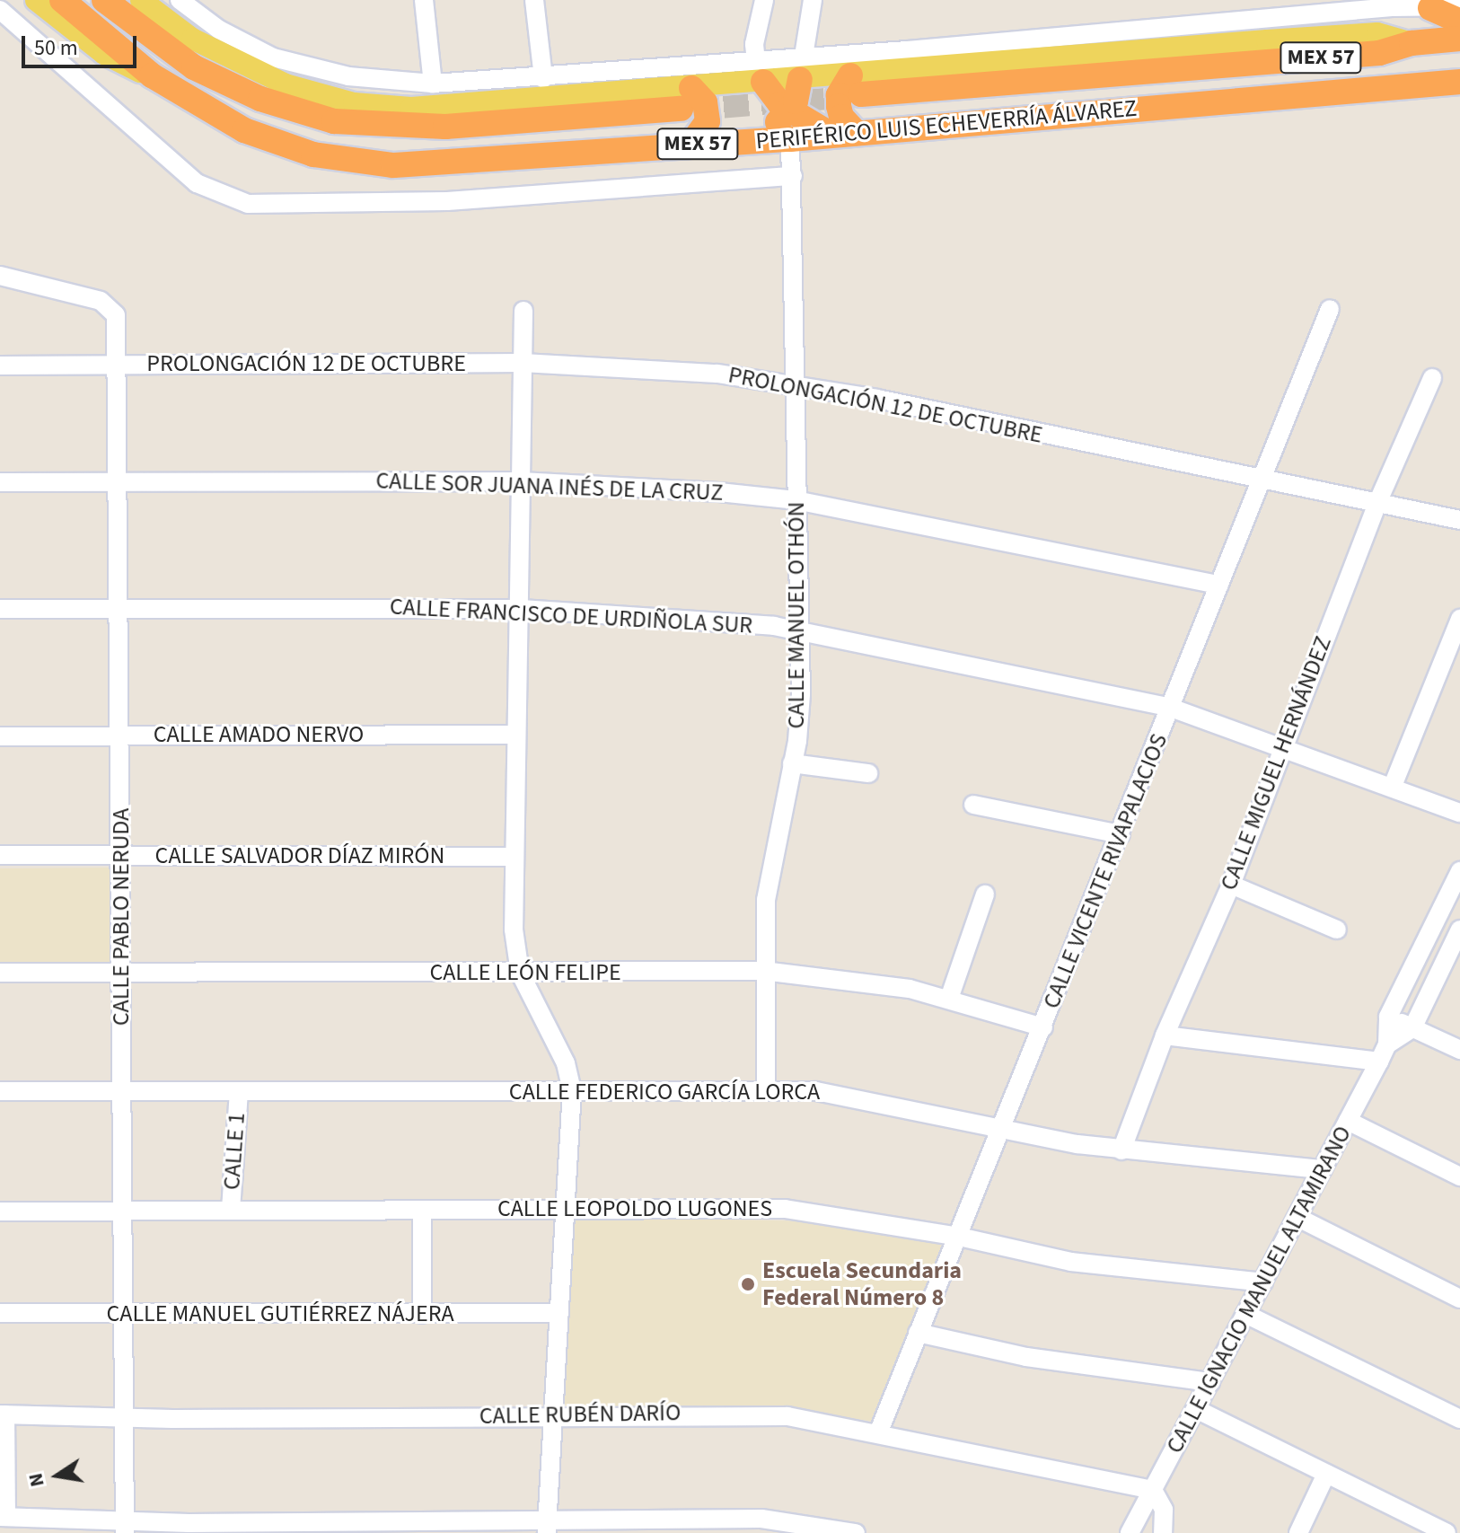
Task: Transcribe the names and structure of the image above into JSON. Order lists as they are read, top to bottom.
{
  "streets": {
    "highway": ["MEX 57", "PERIFÉRICO LUIS ECHEVERRÍA ÁLVAREZ"],
    "street": [
      "PROLONGACIÓN 12 DE OCTUBRE",
      "CALLE SOR JUANA INÉS DE LA CRUZ",
      "CALLE MANUEL OTHÓN",
      "CALLE FRANCISCO DE URDIÑOLA SUR",
      "CALLE AMADO NERVO",
      "CALLE MIGUEL HERNÁNDEZ",
      "CALLE SALVADOR DÍAZ MIRÓN",
      "CALLE VICENTE RIVAPALACIOS",
      "CALLE PABLO NERUDA",
      "CALLE LEÓN FELIPE",
      "CALLE FEDERICO GARCÍA LORCA",
      "CALLE 1",
      "CALLE LEOPOLDO LUGONES",
      "CALLE IGNACIO MANUEL ALTAMIRANO",
      "CALLE MANUEL GUTIÉRREZ NÁJERA",
      "CALLE RUBÉN DARÍO"
    ]
  },
  "crossings": [
    ["PERIFÉRICO LUIS ECHEVERRÍA ÁLVAREZ", "CALLE MANUEL OTHÓN"],
    ["PROLONGACIÓN 12 DE OCTUBRE", "CALLE MANUEL OTHÓN"],
    ["PROLONGACIÓN 12 DE OCTUBRE", "CALLE MIGUEL HERNÁNDEZ"],
    ["PROLONGACIÓN 12 DE OCTUBRE", "CALLE VICENTE RIVAPALACIOS"],
    ["PROLONGACIÓN 12 DE OCTUBRE", "CALLE PABLO NERUDA"],
    ["CALLE SOR JUANA INÉS DE LA CRUZ", "CALLE MANUEL OTHÓN"],
    ["CALLE SOR JUANA INÉS DE LA CRUZ", "CALLE VICENTE RIVAPALACIOS"],
    ["CALLE SOR JUANA INÉS DE LA CRUZ", "CALLE PABLO NERUDA"],
    ["CALLE MANUEL OTHÓN", "CALLE FRANCISCO DE URDIÑOLA SUR"],
    ["CALLE MANUEL OTHÓN", "CALLE LEÓN FELIPE"],
    ["CALLE MANUEL OTHÓN", "CALLE FEDERICO GARCÍA LORCA"],
    ["CALLE FRANCISCO DE URDIÑOLA SUR", "CALLE MIGUEL HERNÁNDEZ"],
    ["CALLE FRANCISCO DE URDIÑOLA SUR", "CALLE VICENTE RIVAPALACIOS"],
    ["CALLE FRANCISCO DE URDIÑOLA SUR", "CALLE PABLO NERUDA"],
    ["CALLE AMADO NERVO", "CALLE PABLO NERUDA"],
    ["CALLE MIGUEL HERNÁNDEZ", "CALLE FEDERICO GARCÍA LORCA"],
    ["CALLE SALVADOR DÍAZ MIRÓN", "CALLE PABLO NERUDA"],
    ["CALLE VICENTE RIVAPALACIOS", "CALLE LEÓN FELIPE"],
    ["CALLE VICENTE RIVAPALACIOS", "CALLE FEDERICO GARCÍA LORCA"],
    ["CALLE VICENTE RIVAPALACIOS", "CALLE LEOPOLDO LUGONES"],
    ["CALLE VICENTE RIVAPALACIOS", "CALLE RUBÉN DARÍO"],
    ["CALLE PABLO NERUDA", "CALLE LEÓN FELIPE"],
    ["CALLE PABLO NERUDA", "CALLE FEDERICO GARCÍA LORCA"],
    ["CALLE PABLO NERUDA", "CALLE LEOPOLDO LUGONES"],
    ["CALLE PABLO NERUDA", "CALLE MANUEL GUTIÉRREZ NÁJERA"],
    ["CALLE PABLO NERUDA", "CALLE RUBÉN DARÍO"],
    ["CALLE FEDERICO GARCÍA LORCA", "CALLE 1"],
    ["CALLE FEDERICO GARCÍA LORCA", "CALLE IGNACIO MANUEL ALTAMIRANO"],
    ["CALLE 1", "CALLE LEOPOLDO LUGONES"],
    ["CALLE LEOPOLDO LUGONES", "CALLE IGNACIO MANUEL ALTAMIRANO"],
    ["CALLE IGNACIO MANUEL ALTAMIRANO", "CALLE RUBÉN DARÍO"]
  ],
  "places": ["Escuela Secundaria Federal Número 8"],
  "scale_bar": "50 m",
  "north": "left"
}
